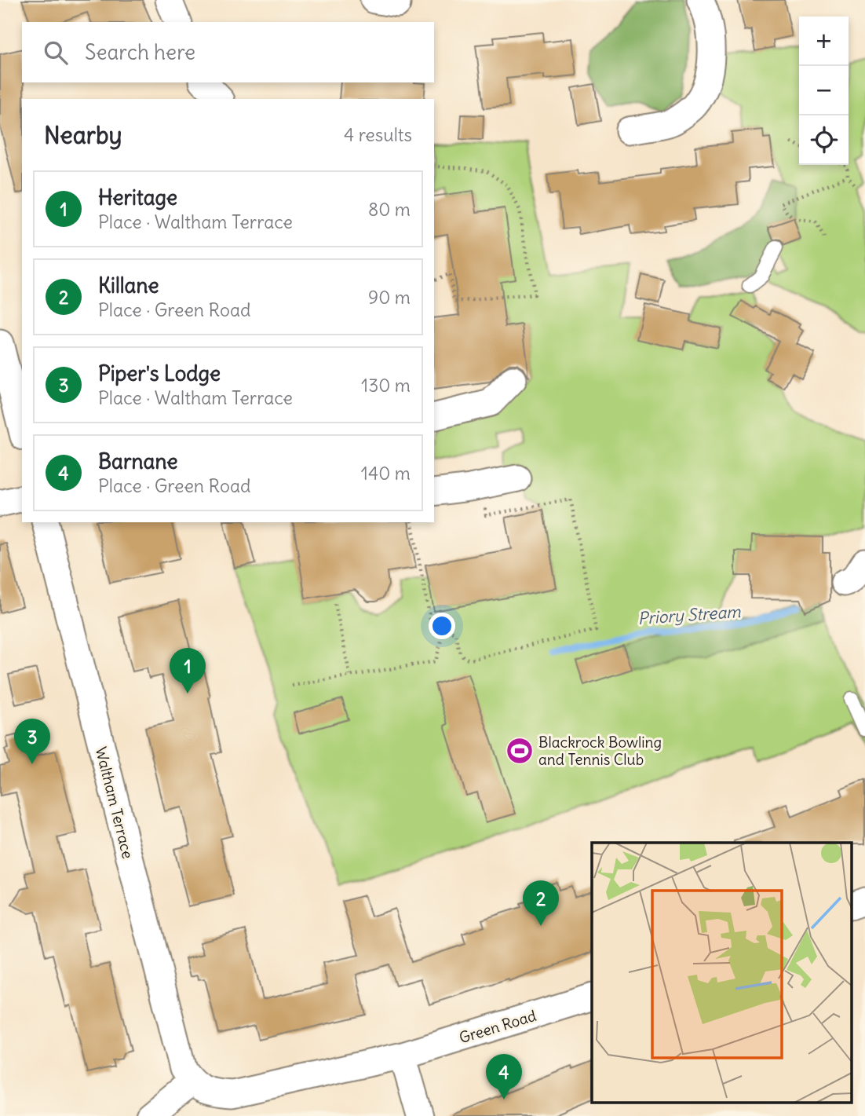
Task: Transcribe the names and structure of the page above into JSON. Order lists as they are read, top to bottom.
{
  "streets": {
    "street": ["Waltham Terrace", "Green Road"]
  },
  "water": ["Priory Stream"],
  "places": {
    "sports": ["Blackrock Bowling and Tennis Club"]
  },
  "page": {
    "map_buttons": ["+", "−"],
    "search": "Search here",
    "heading": ["Nearby", "4 results"],
    "list": [
      {
        "mark": "1",
        "name": "Heritage",
        "note": "Place · Waltham Terrace",
        "value": "80 m"
      },
      {
        "mark": "2",
        "name": "Killane",
        "note": "Place · Green Road",
        "value": "90 m"
      },
      {
        "mark": "3",
        "name": "Piper's Lodge",
        "note": "Place · Waltham Terrace",
        "value": "130 m"
      },
      {
        "mark": "4",
        "name": "Barnane",
        "note": "Place · Green Road",
        "value": "140 m"
      }
    ],
    "pins": [
      "1",
      "3",
      "2",
      "4"
    ]
  }
}
